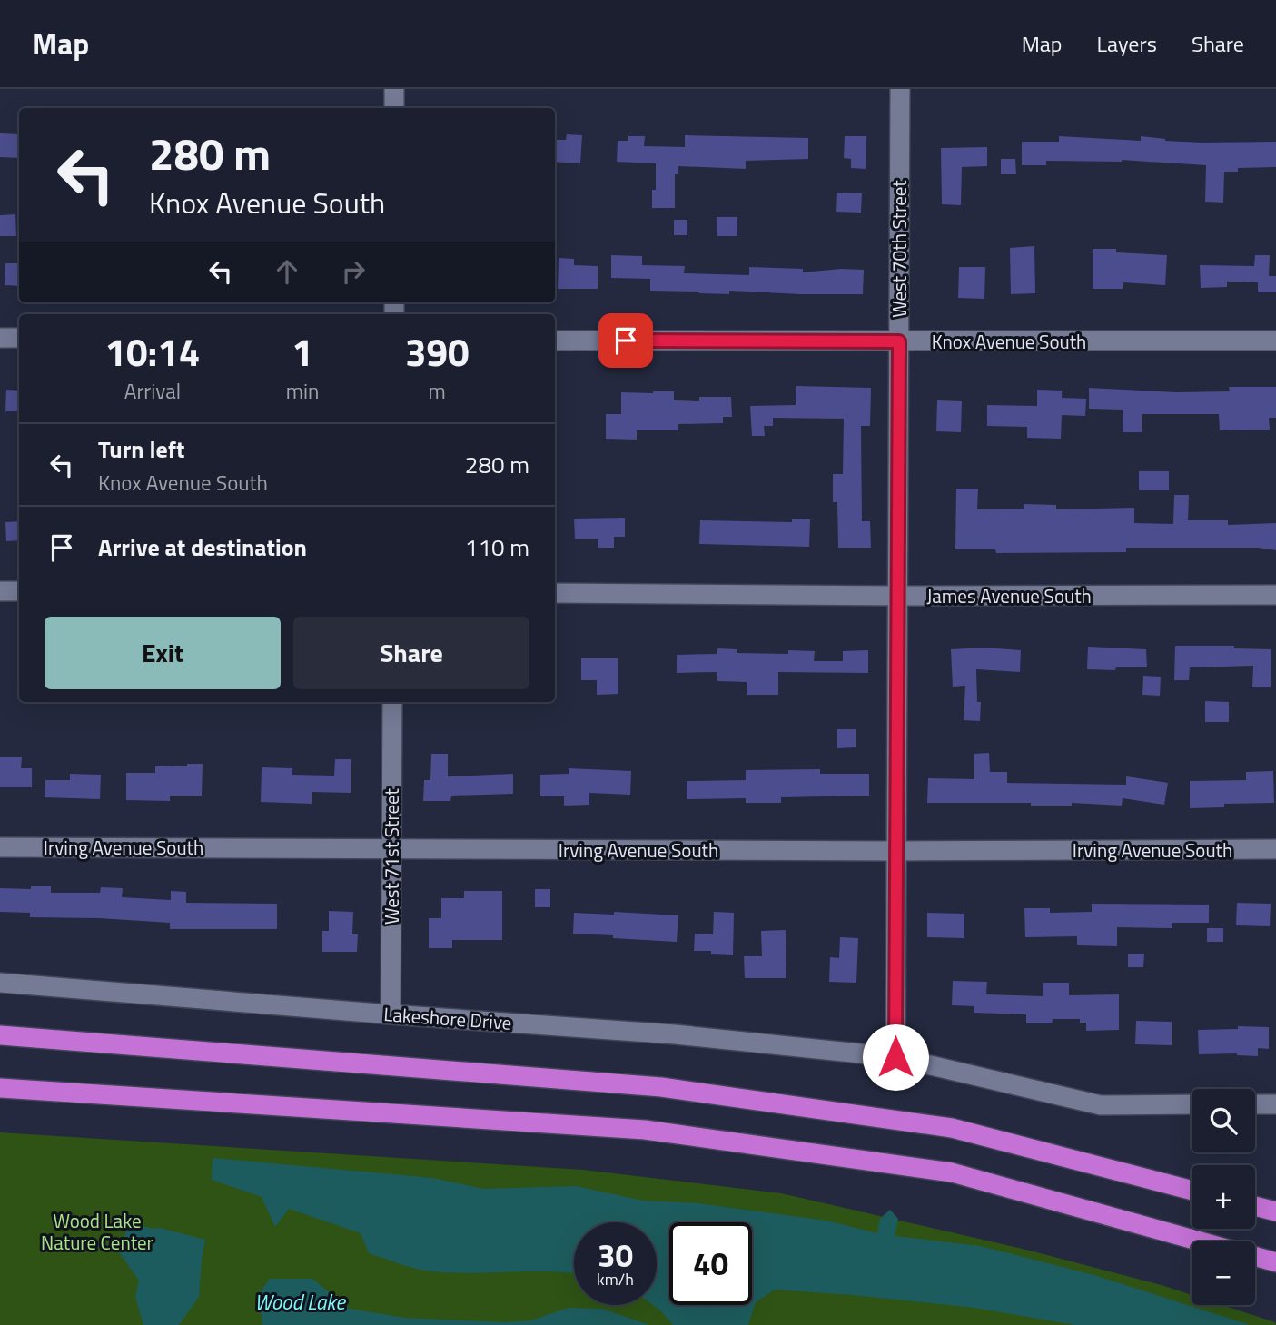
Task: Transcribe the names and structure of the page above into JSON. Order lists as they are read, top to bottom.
{
  "streets": {
    "street": [
      "West 70th Street",
      "Knox Avenue South",
      "James Avenue South",
      "Irving Avenue South",
      "West 71st Street",
      "Lakeshore Drive"
    ]
  },
  "crossings": [
    ["West 70th Street", "Knox Avenue South"],
    ["West 70th Street", "James Avenue South"],
    ["West 70th Street", "Irving Avenue South"],
    ["West 70th Street", "Lakeshore Drive"],
    ["Irving Avenue South", "West 71st Street"],
    ["West 71st Street", "Lakeshore Drive"]
  ],
  "water": ["Wood Lake"],
  "parks": ["Wood Lake Nature Center"],
  "page": {
    "header": "Map",
    "nav": ["Map", "Layers", "Share"],
    "turn": ["280 m", "Knox Avenue South"],
    "eta": [
      "10:14",
      "Arrival",
      "1",
      "min",
      "390",
      "m"
    ],
    "list": [
      {
        "name": "Turn left",
        "note": "Knox Avenue South",
        "value": "280 m"
      },
      {
        "name": "Arrive at destination",
        "value": "110 m"
      }
    ],
    "buttons": ["Exit", "Share"],
    "map_buttons": ["+", "−"],
    "speed": "30 km/h",
    "limit": "40"
  }
}
